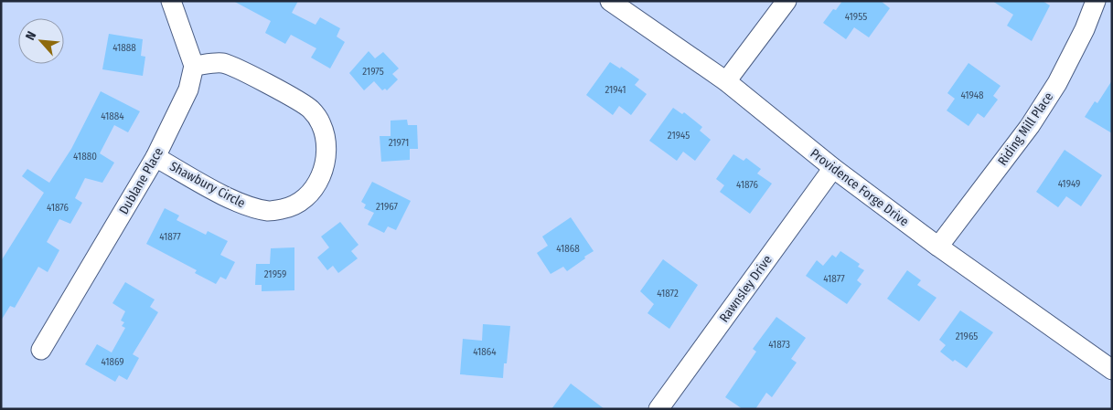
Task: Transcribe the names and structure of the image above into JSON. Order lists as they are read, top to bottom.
{
  "streets": {
    "street": [
      "Riding Mill Place",
      "Dublane Place",
      "Shawbury Circle",
      "Providence Forge Drive",
      "Rawnsley Drive"
    ]
  },
  "crossings": [
    ["Riding Mill Place", "Providence Forge Drive"],
    ["Dublane Place", "Shawbury Circle"],
    ["Providence Forge Drive", "Rawnsley Drive"]
  ],
  "house_numbers": [
    "41955",
    "41888",
    "21975",
    "21941",
    "41948",
    "41884",
    "21945",
    "21971",
    "41880",
    "41949",
    "41876",
    "21967",
    "41876",
    "41877",
    "41868",
    "21959",
    "41877",
    "41872",
    "21965",
    "41873",
    "41864",
    "41869"
  ],
  "north": "top left"
}
